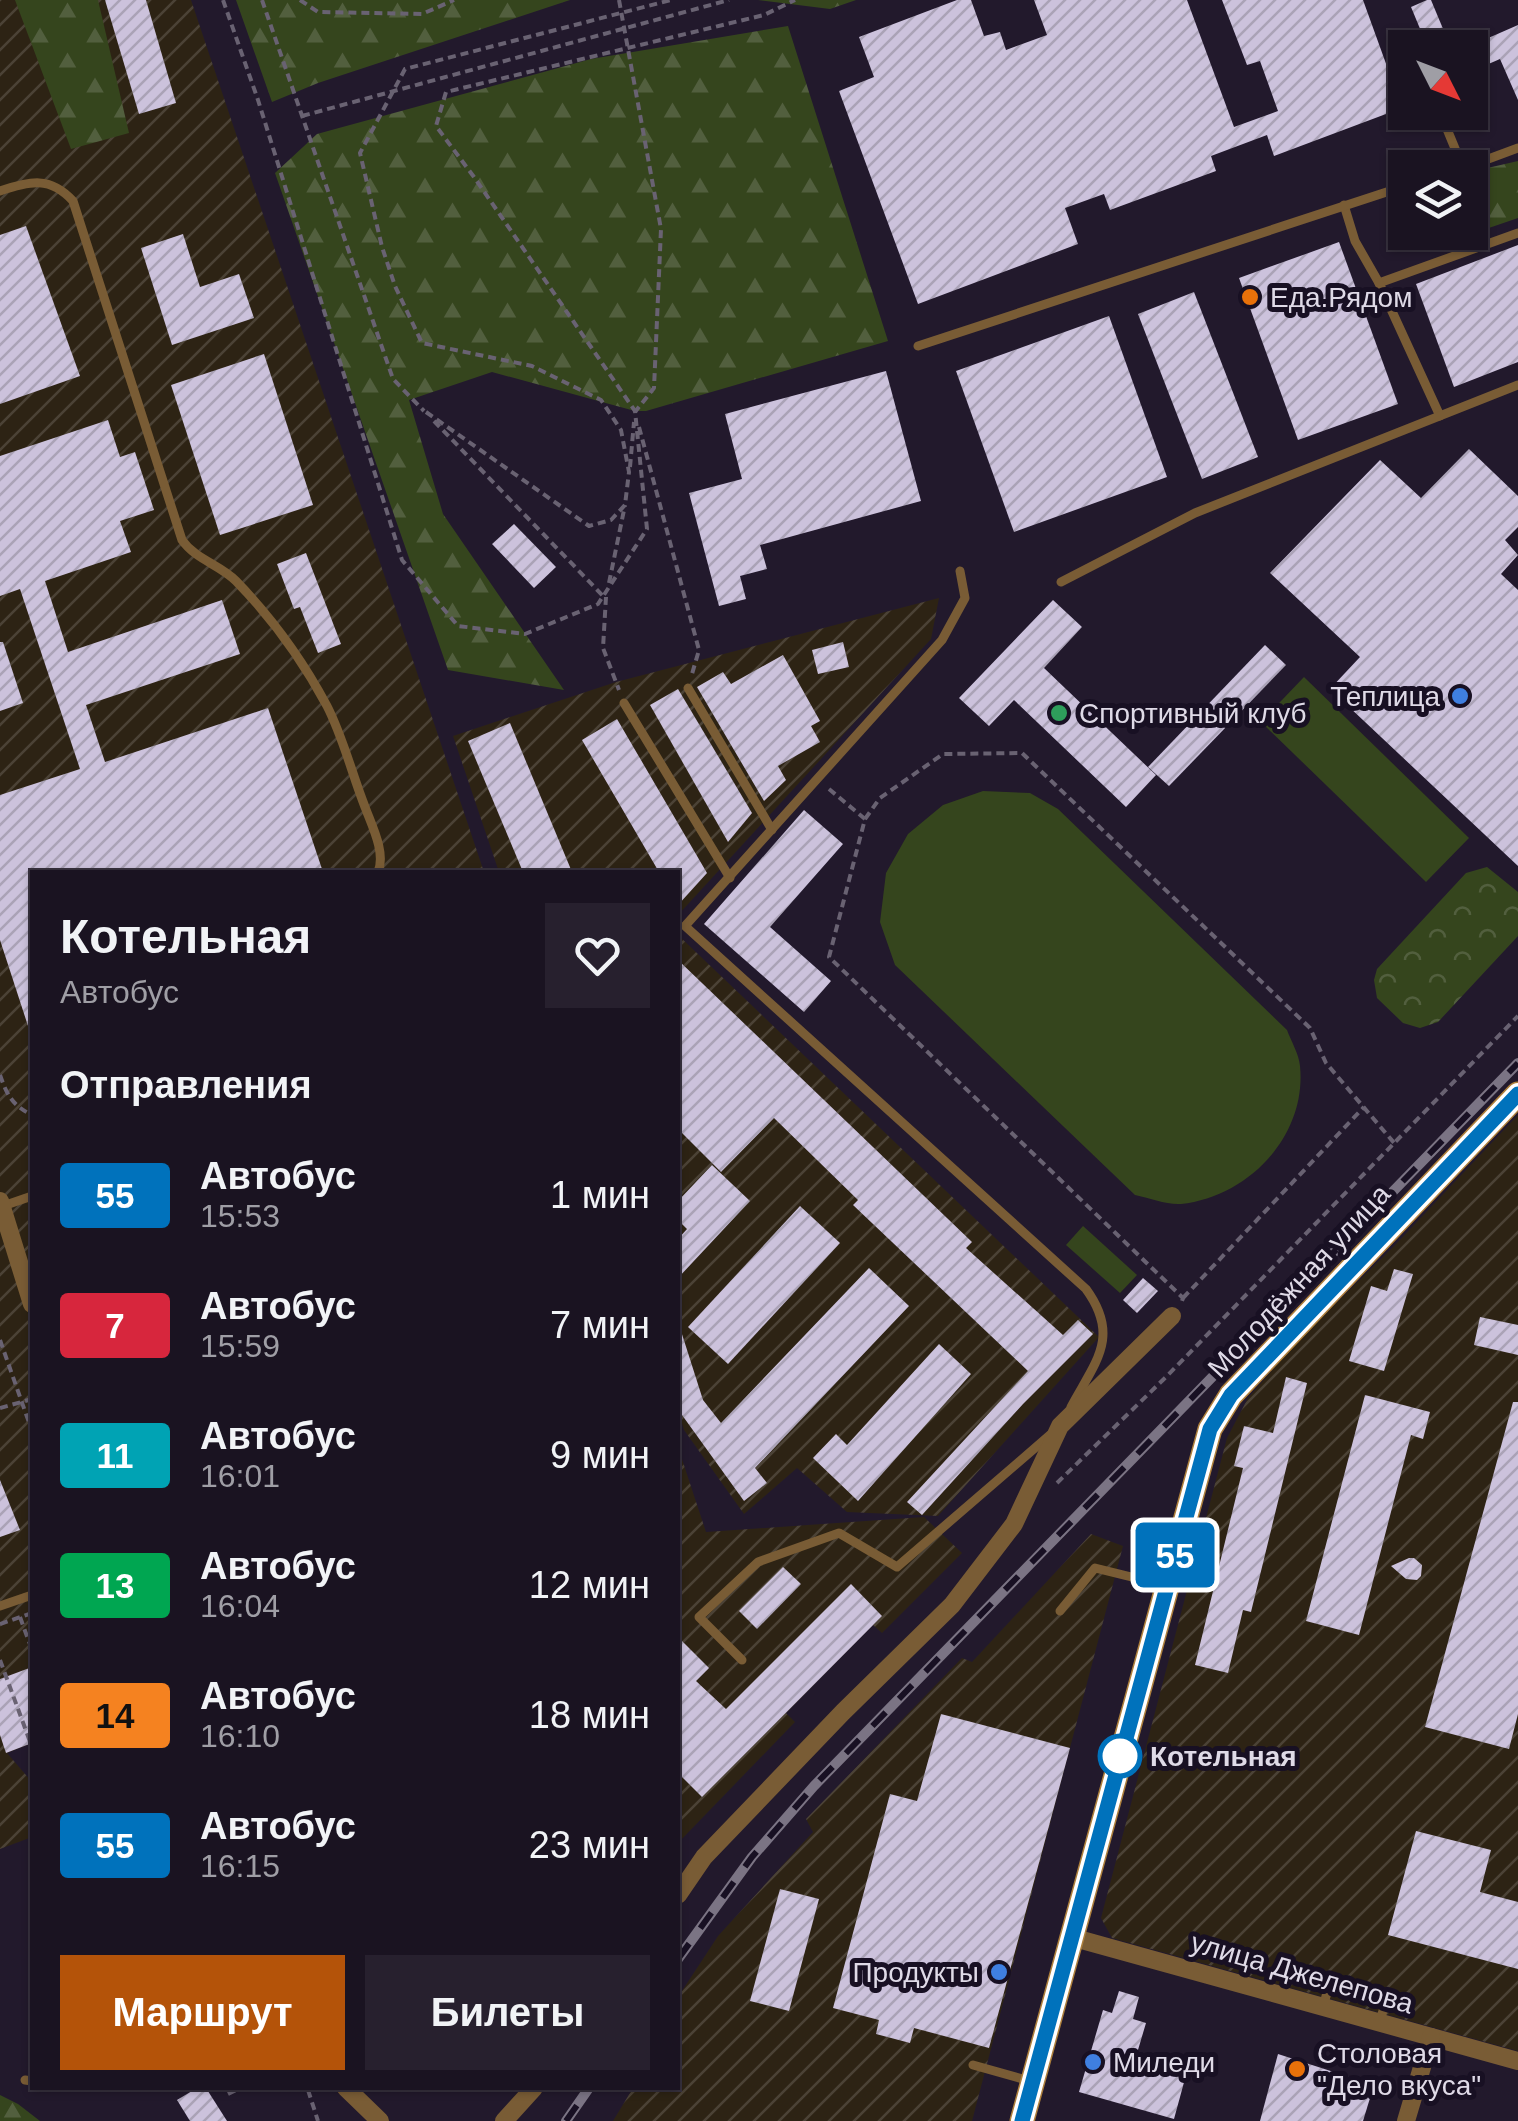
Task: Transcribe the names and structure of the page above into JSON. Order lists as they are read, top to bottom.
{
  "streets": {
    "main road": ["Молодёжная улица"],
    "street": ["улица Джелепова"]
  },
  "crossings": [
    ["Молодёжная улица", "улица Джелепова"]
  ],
  "places": [
    "Еда.Рядом",
    "Теплица",
    "Спортивный клуб",
    "Котельная",
    "Продукты",
    "Миледи",
    "Столовая \"Дело вкуса\""
  ],
  "lines": ["bus line 55"],
  "north": "bottom right",
  "page": {
    "on_map": "55",
    "heading": [
      ["Котельная", "Автобус"],
      "Отправления"
    ],
    "list": [
      {
        "mark": "55",
        "name": "Автобус",
        "note": "15:53",
        "value": "1 мин"
      },
      {
        "mark": "7",
        "name": "Автобус",
        "note": "15:59",
        "value": "7 мин"
      },
      {
        "mark": "11",
        "name": "Автобус",
        "note": "16:01",
        "value": "9 мин"
      },
      {
        "mark": "13",
        "name": "Автобус",
        "note": "16:04",
        "value": "12 мин"
      },
      {
        "mark": "14",
        "name": "Автобус",
        "note": "16:10",
        "value": "18 мин"
      },
      {
        "mark": "55",
        "name": "Автобус",
        "note": "16:15",
        "value": "23 мин"
      }
    ],
    "buttons": ["Маршрут", "Билеты"]
  }
}
